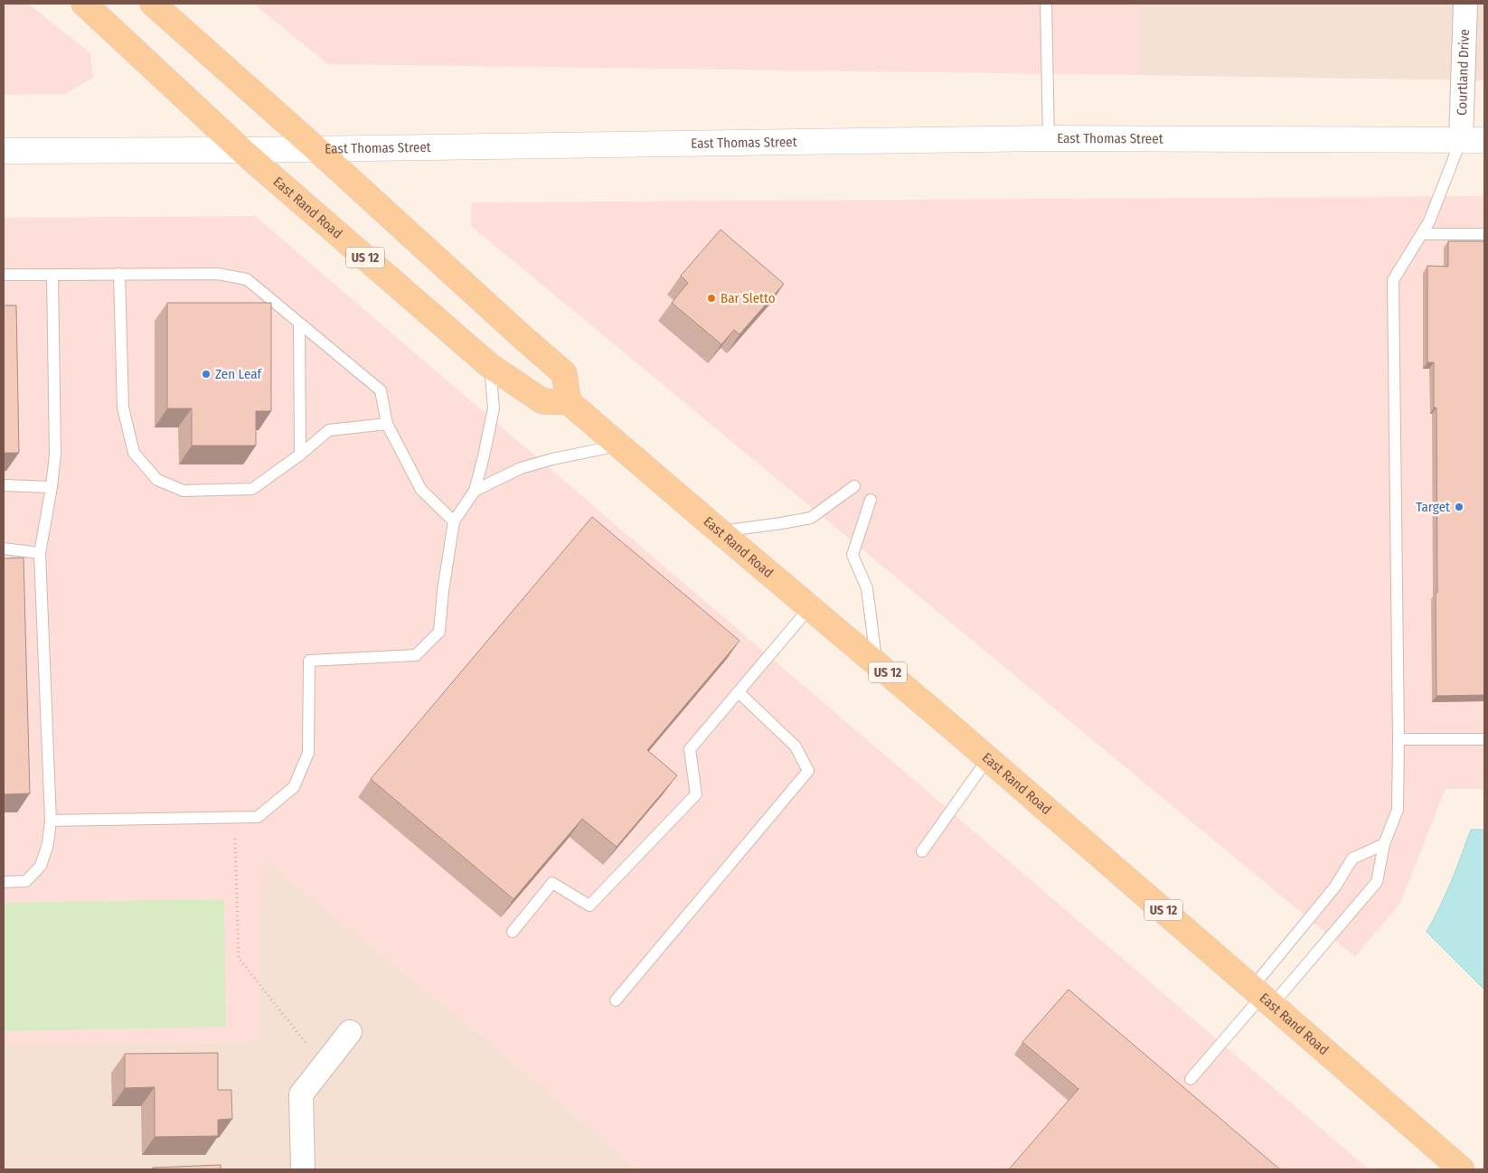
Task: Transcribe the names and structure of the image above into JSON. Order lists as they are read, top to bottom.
{
  "streets": {
    "main road": ["East Rand Road", "US 12"],
    "street": ["Courtland Drive", "East Thomas Street"]
  },
  "crossings": [
    ["Courtland Drive", "East Thomas Street"],
    ["East Thomas Street", "East Rand Road"]
  ],
  "places": ["Bar Sletto", "Zen Leaf", "Target"]
}
